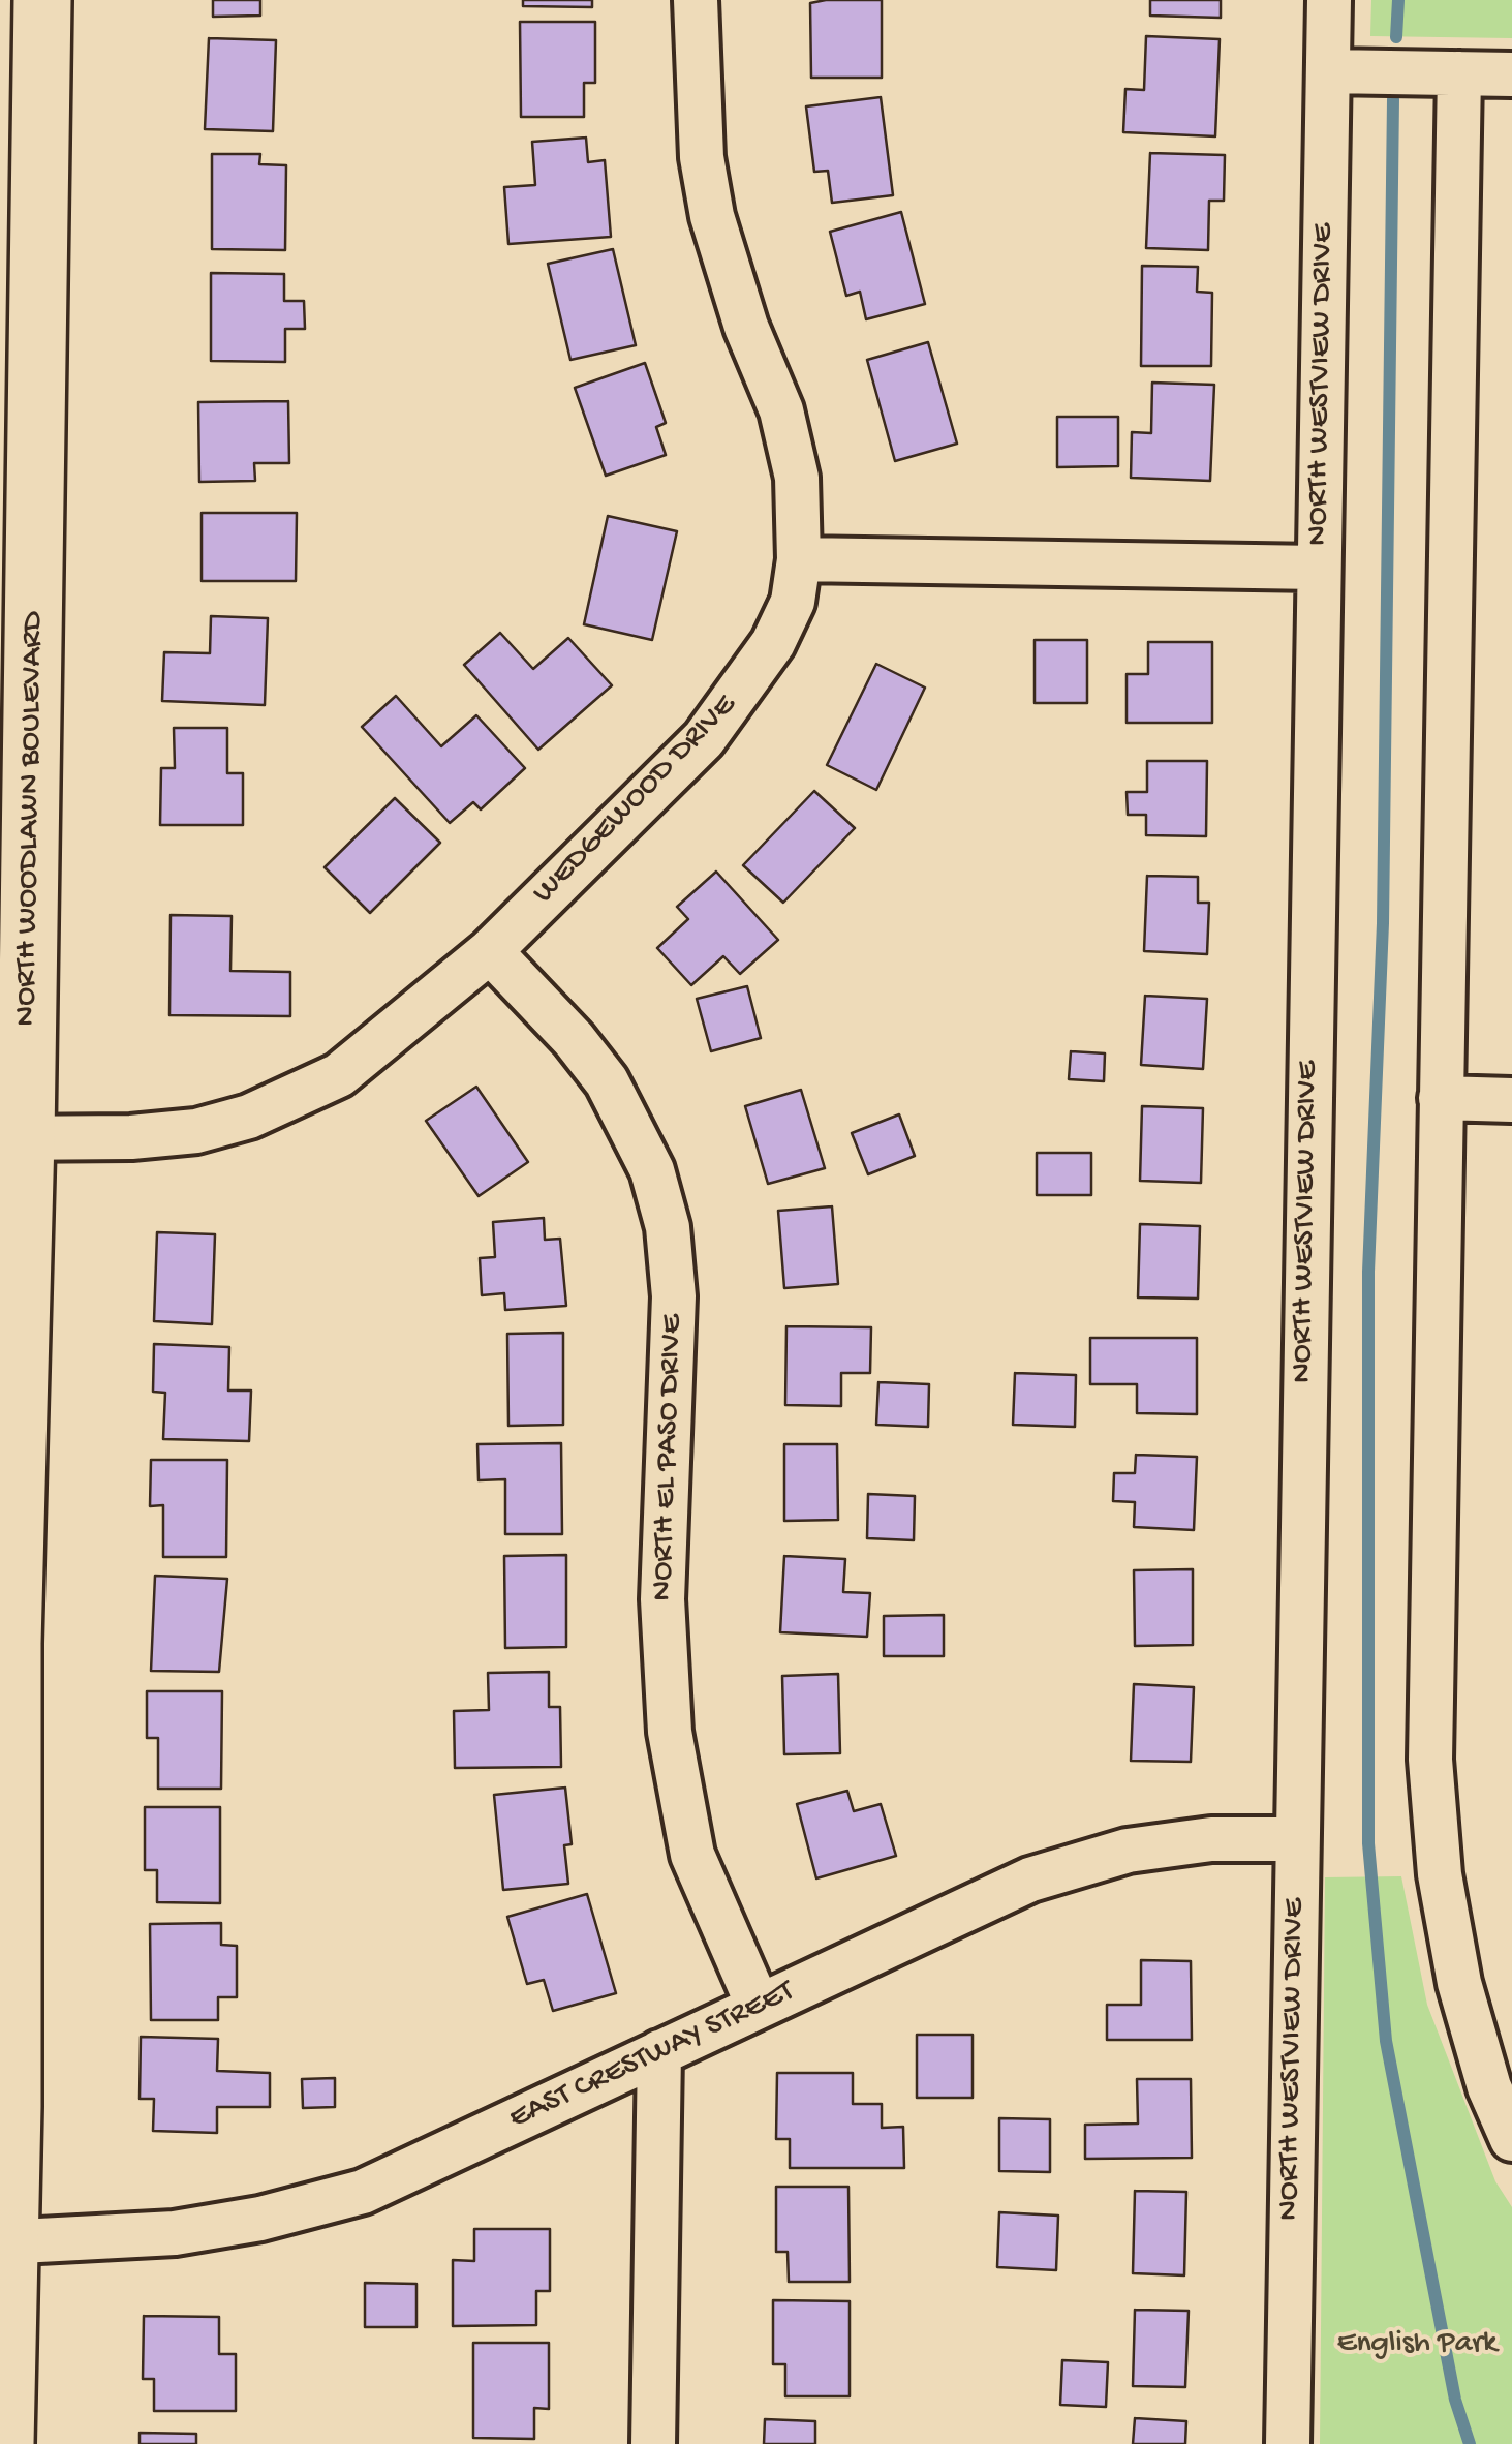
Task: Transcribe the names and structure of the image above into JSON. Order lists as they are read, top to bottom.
{
  "streets": {
    "street": [
      "NORTH WESTVIEW DRIVE",
      "WEDGEWOOD DRIVE",
      "NORTH WOODLAWN BOULEVARD",
      "NORTH EL PASO DRIVE",
      "EAST CRESTWAY STREET"
    ]
  },
  "crossings": [
    ["NORTH WESTVIEW DRIVE", "EAST CRESTWAY STREET"],
    ["WEDGEWOOD DRIVE", "NORTH WOODLAWN BOULEVARD"],
    ["WEDGEWOOD DRIVE", "NORTH EL PASO DRIVE"],
    ["NORTH WOODLAWN BOULEVARD", "EAST CRESTWAY STREET"],
    ["NORTH EL PASO DRIVE", "EAST CRESTWAY STREET"]
  ],
  "parks": ["English Park"]
}
